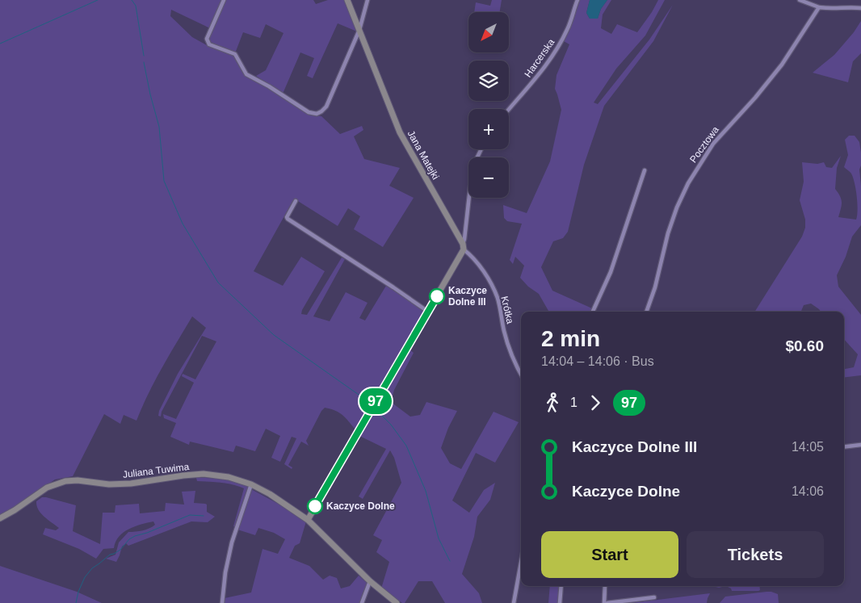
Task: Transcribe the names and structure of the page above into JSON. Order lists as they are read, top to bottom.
{
  "streets": {
    "street": [
      "Harcerska",
      "Pocztowa",
      "Jana Matejki",
      "Krótka",
      "Juliana Tuwima"
    ]
  },
  "crossings": [
    ["Jana Matejki", "Krótka"]
  ],
  "places": ["Kaczyce Dolne III", "Kaczyce Dolne"],
  "lines": ["bus line 97"],
  "north": "bottom left",
  "page": {
    "on_map": "97",
    "map_buttons": ["+", "−"],
    "heading": ["2 min", "14:04 – 14:06 · Bus", "$0.60"],
    "legs": ["1", "97"],
    "list": [
      {
        "name": "Kaczyce Dolne III",
        "value": "14:05"
      },
      {
        "name": "Kaczyce Dolne",
        "value": "14:06"
      }
    ],
    "buttons": ["Start", "Tickets"]
  }
}
